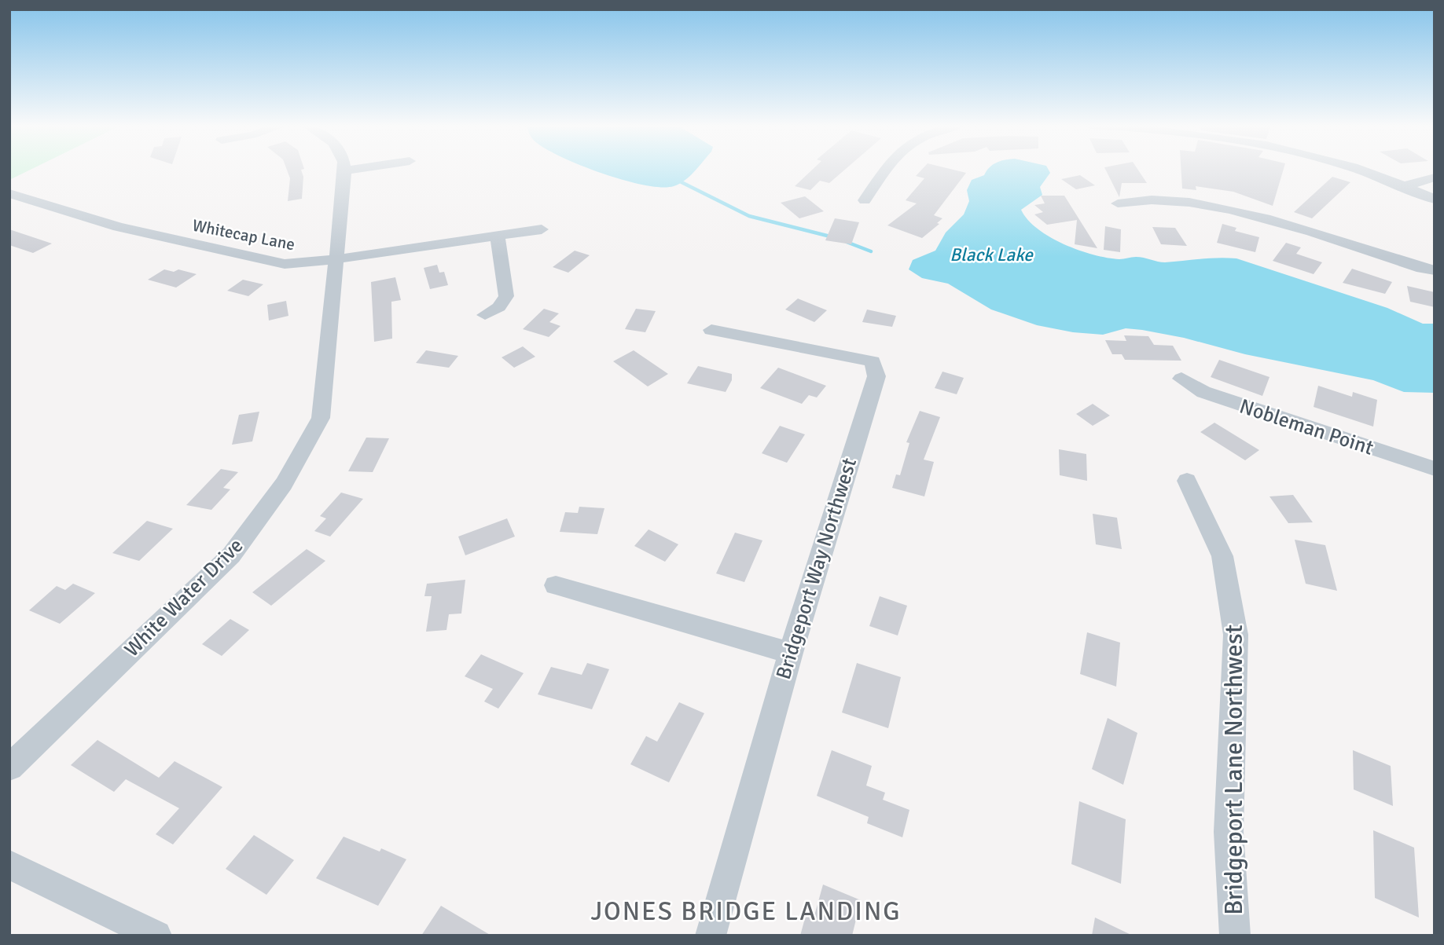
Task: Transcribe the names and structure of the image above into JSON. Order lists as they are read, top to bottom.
{
  "streets": {
    "street": [
      "Whitecap Lane",
      "Nobleman Point",
      "Bridgeport Way Northwest",
      "White Water Drive",
      "Bridgeport Lane Northwest"
    ]
  },
  "crossings": [
    ["Whitecap Lane", "White Water Drive"]
  ],
  "districts": ["JONES BRIDGE LANDING"],
  "water": ["Black Lake"]
}
